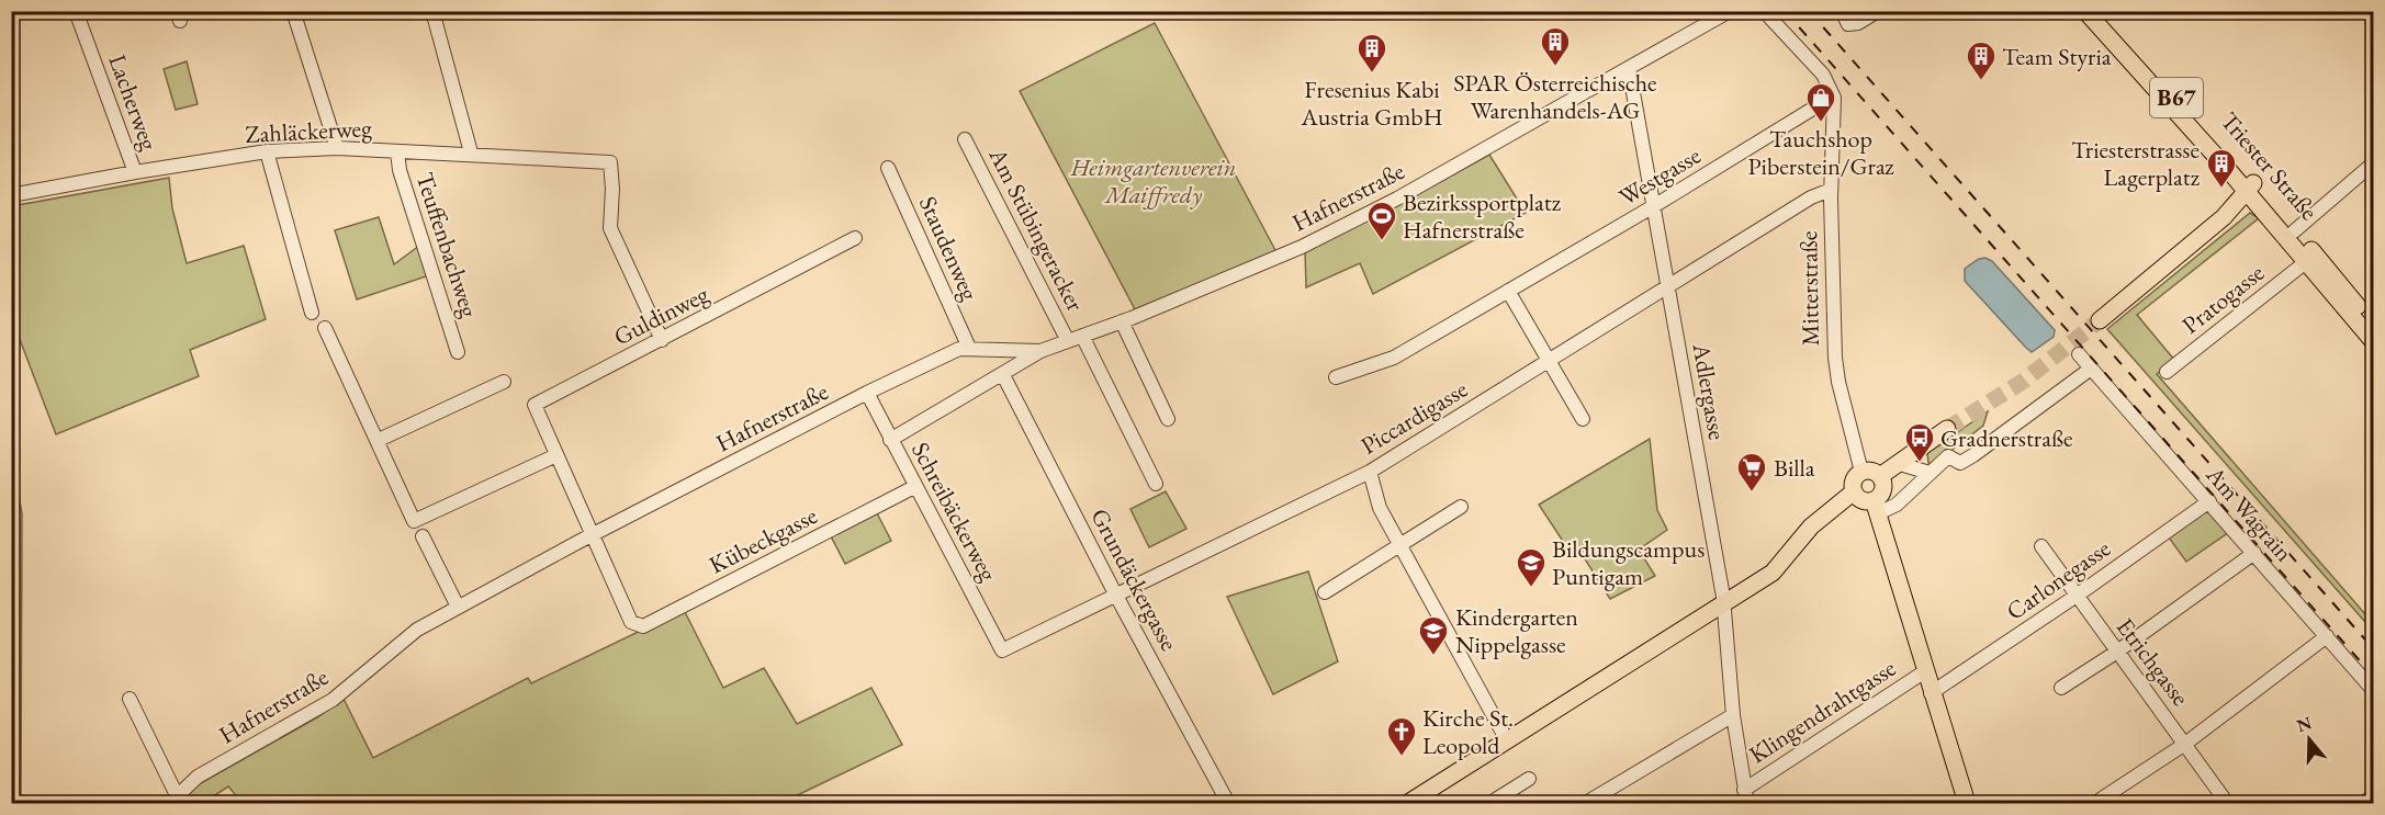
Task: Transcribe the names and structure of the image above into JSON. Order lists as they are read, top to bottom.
{
  "streets": {
    "main road": ["B67", "Triester Straße"],
    "street": [
      "Lacherweg",
      "Zahläckerweg",
      "Westgasse",
      "Hafnerstraße",
      "Am Stübingeracker",
      "Teuffenbachweg",
      "Staudenweg",
      "Mitterstraße",
      "Pratogasse",
      "Guldinweg",
      "Adlergasse",
      "Piccardigasse",
      "Schreibäckerweg",
      "Am Wagrain",
      "Kübeckgasse",
      "Grundäckergasse",
      "Carlonegasse",
      "Etrichgasse",
      "Klingendrahtgasse"
    ]
  },
  "crossings": [
    ["Lacherweg", "Zahläckerweg"],
    ["Zahläckerweg", "Teuffenbachweg"],
    ["Zahläckerweg", "Guldinweg"],
    ["Triester Straße", "Pratogasse"],
    ["Westgasse", "Mitterstraße"],
    ["Westgasse", "Adlergasse"],
    ["Hafnerstraße", "Am Stübingeracker"],
    ["Hafnerstraße", "Staudenweg"],
    ["Hafnerstraße", "Guldinweg"],
    ["Hafnerstraße", "Adlergasse"],
    ["Hafnerstraße", "Schreibäckerweg"],
    ["Mitterstraße", "Piccardigasse"],
    ["Guldinweg", "Kübeckgasse"],
    ["Adlergasse", "Piccardigasse"],
    ["Adlergasse", "Klingendrahtgasse"],
    ["Piccardigasse", "Schreibäckerweg"],
    ["Piccardigasse", "Grundäckergasse"],
    ["Schreibäckerweg", "Kübeckgasse"],
    ["Am Wagrain", "Carlonegasse"],
    ["Carlonegasse", "Etrichgasse"]
  ],
  "parks": ["Heimgartenverein Maiffredy"],
  "places": {
    "building": [
      "SPAR Österreichische Warenhandels-AG",
      "Fresenius Kabi Austria GmbH",
      "Team Styria",
      "Triesterstrasse Lagerplatz"
    ],
    "shop": ["Tauchshop Piberstein/Graz"],
    "sports": ["Bezirkssportplatz Hafnerstraße"],
    "bus stop": ["Gradnerstraße"],
    "supermarket": ["Billa"],
    "school or university": ["Bildungscampus Puntigam", "Kindergarten Nippelgasse"],
    "church": ["Kirche St. Leopold"]
  },
  "north": "top"
}
